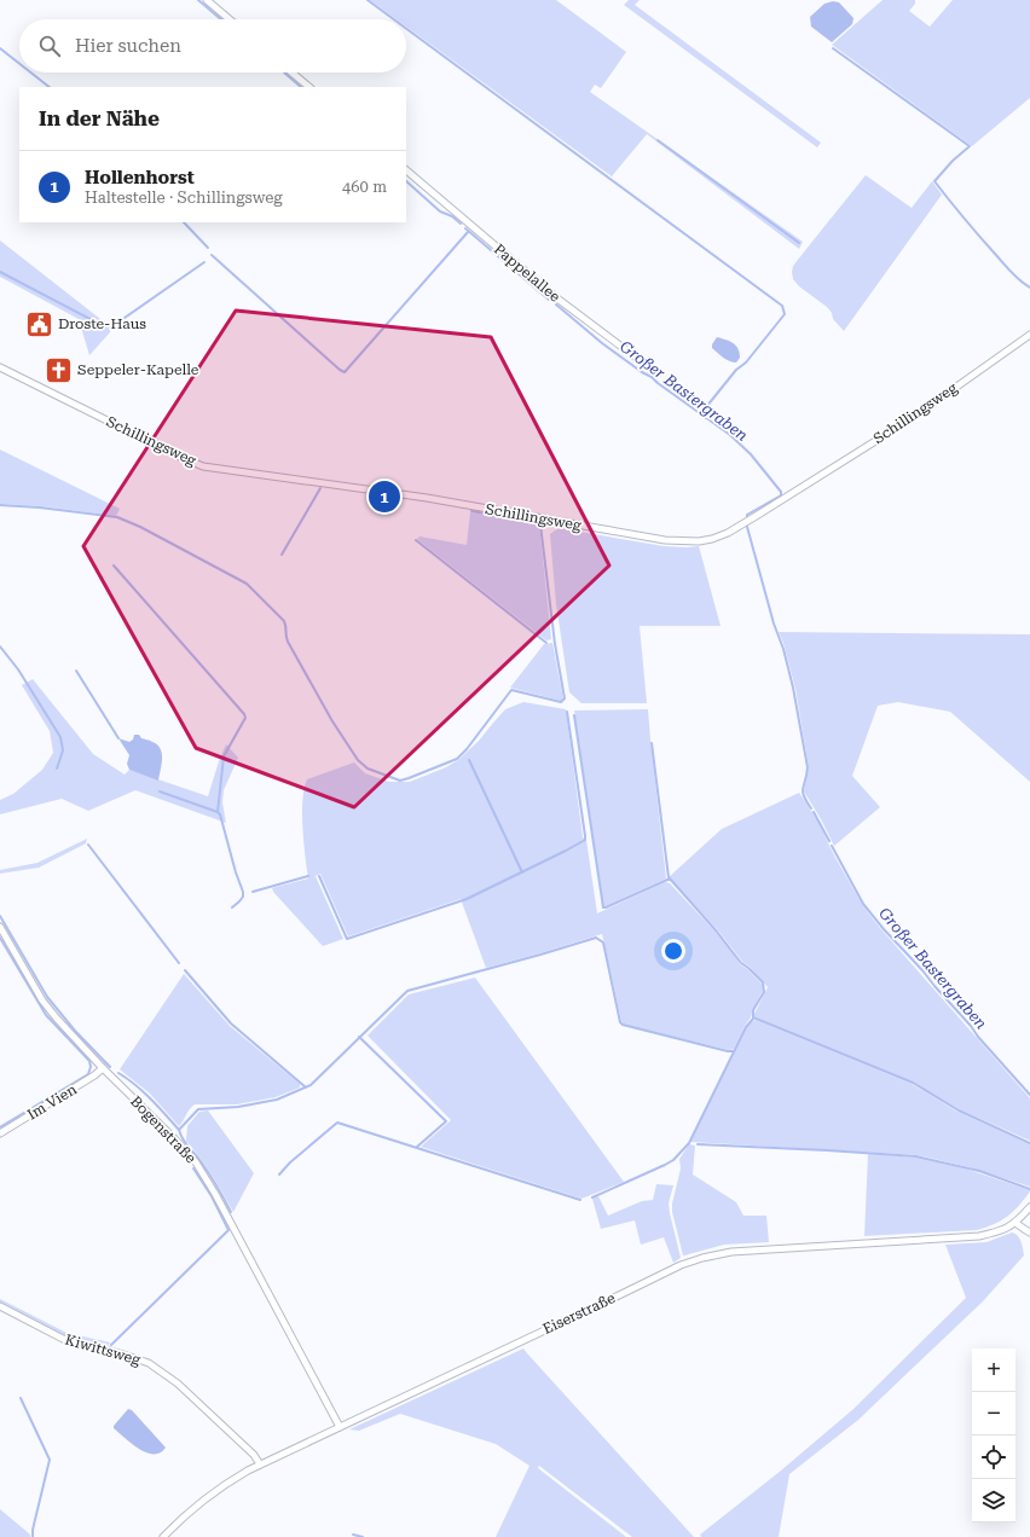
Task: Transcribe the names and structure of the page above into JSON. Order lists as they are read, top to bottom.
{
  "streets": {
    "street": [
      "Pappelallee",
      "Schillingsweg",
      "Im Vien",
      "Bogenstraße",
      "Eiserstraße",
      "Kiwittsweg"
    ]
  },
  "crossings": [
    ["Im Vien", "Bogenstraße"],
    ["Bogenstraße", "Eiserstraße"],
    ["Eiserstraße", "Kiwittsweg"]
  ],
  "water": ["Großer Bastergraben"],
  "places": {
    "public building": ["Droste-Haus"],
    "church": ["Seppeler-Kapelle"]
  },
  "page": {
    "search": "Hier suchen",
    "heading": "In der Nähe",
    "list": [
      {
        "mark": "1",
        "name": "Hollenhorst",
        "note": "Haltestelle · Schillingsweg",
        "value": "460 m"
      }
    ],
    "pins": "1",
    "map_buttons": ["+", "−"]
  }
}
